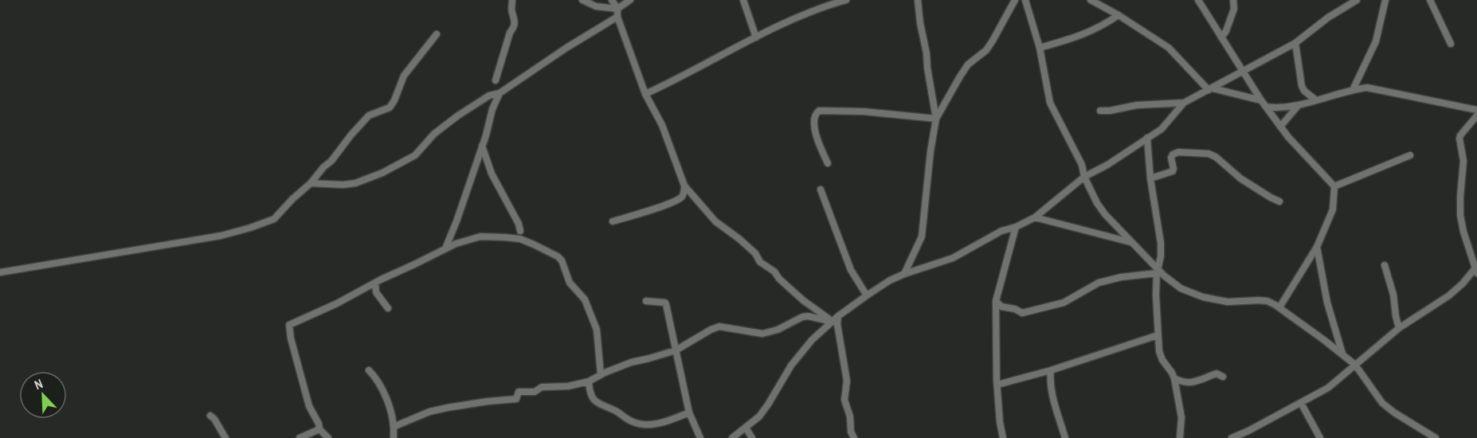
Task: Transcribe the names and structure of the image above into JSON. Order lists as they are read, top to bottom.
{
  "north": "top left"
}
